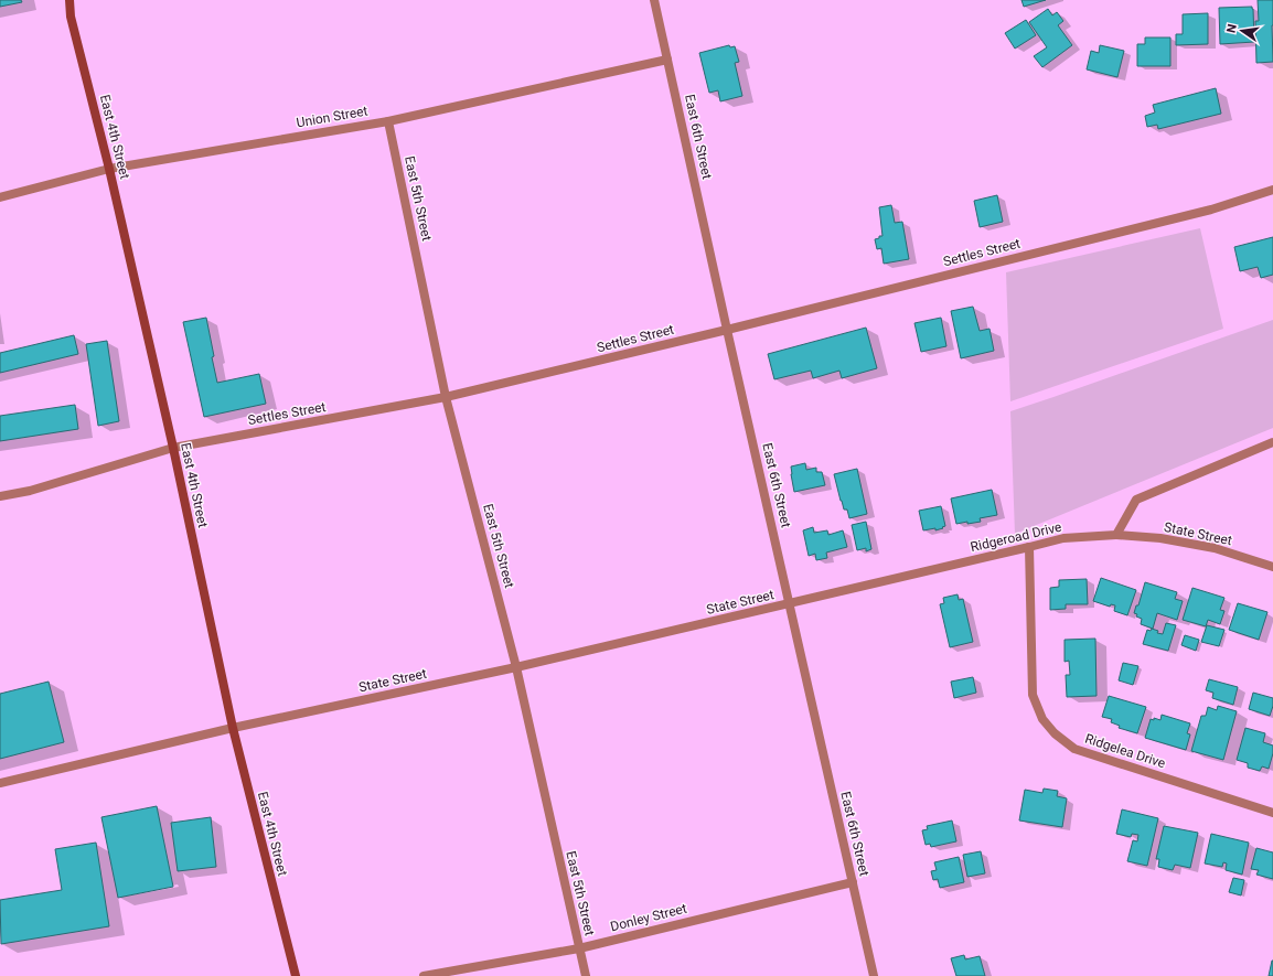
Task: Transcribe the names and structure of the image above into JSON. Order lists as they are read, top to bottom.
{
  "streets": {
    "main road": ["East 4th Street"],
    "street": [
      "Union Street",
      "East 6th Street",
      "East 5th Street",
      "Settles Street",
      "State Street",
      "Ridgeroad Drive",
      "Ridgelea Drive",
      "Donley Street"
    ]
  },
  "crossings": [
    ["Union Street", "East 4th Street"],
    ["Union Street", "East 6th Street"],
    ["Union Street", "East 5th Street"],
    ["East 4th Street", "Settles Street"],
    ["East 4th Street", "State Street"],
    ["East 6th Street", "Settles Street"],
    ["East 6th Street", "State Street"],
    ["East 6th Street", "Ridgeroad Drive"],
    ["East 6th Street", "Donley Street"],
    ["East 5th Street", "Settles Street"],
    ["East 5th Street", "State Street"],
    ["East 5th Street", "Donley Street"],
    ["State Street", "Ridgeroad Drive"],
    ["Ridgeroad Drive", "Ridgelea Drive"]
  ],
  "north": "left"
}
